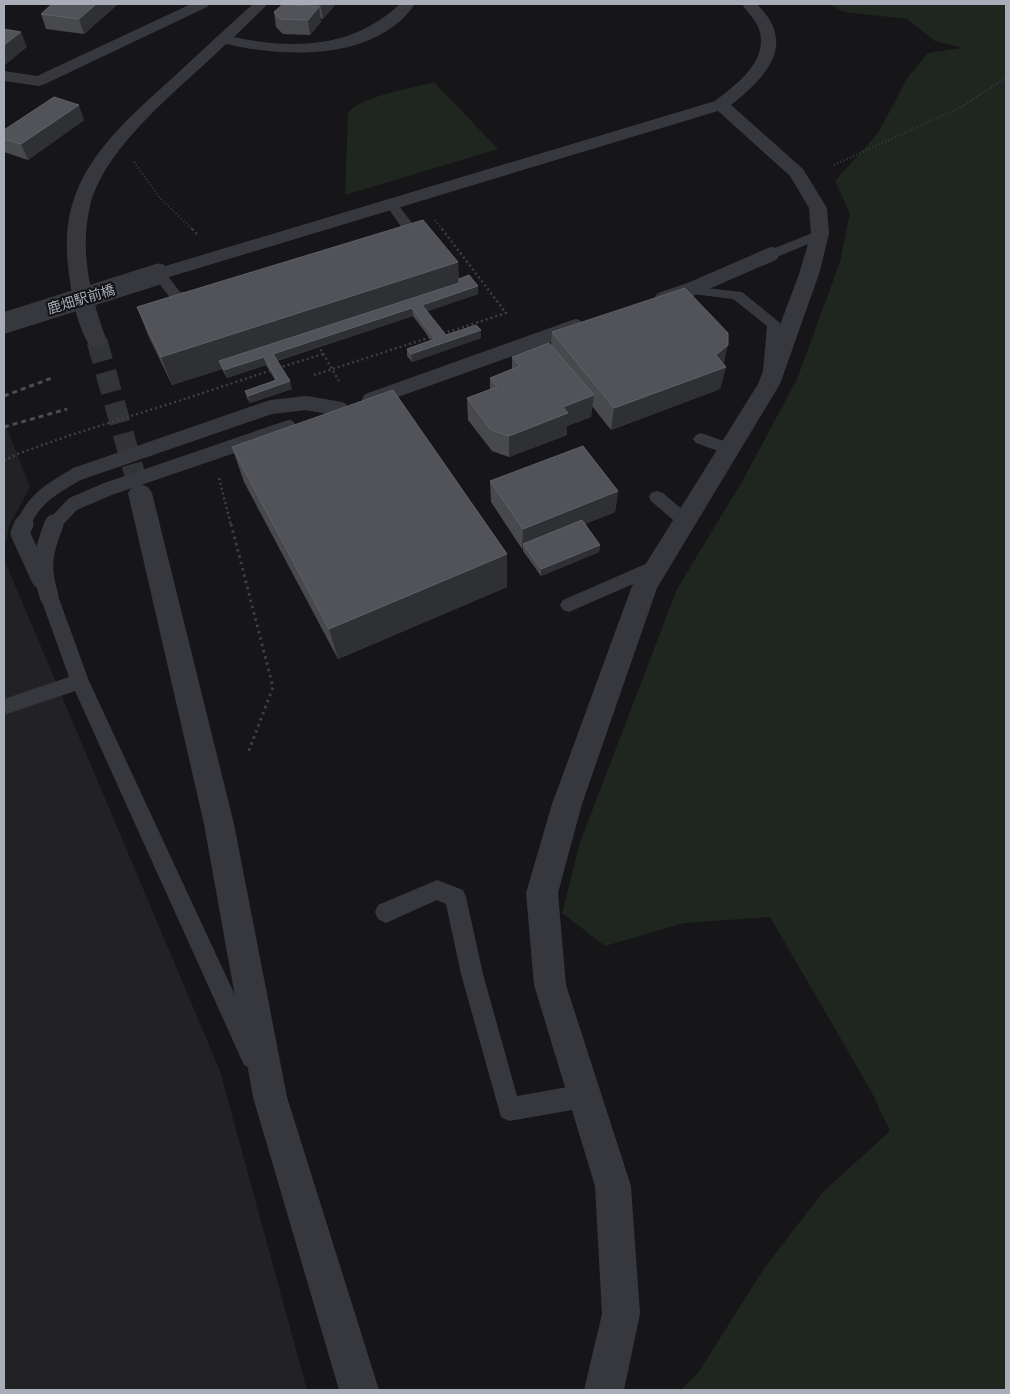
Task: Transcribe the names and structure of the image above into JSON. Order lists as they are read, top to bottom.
{
  "streets": {
    "street": ["鹿畑駅前橋"]
  }
}
